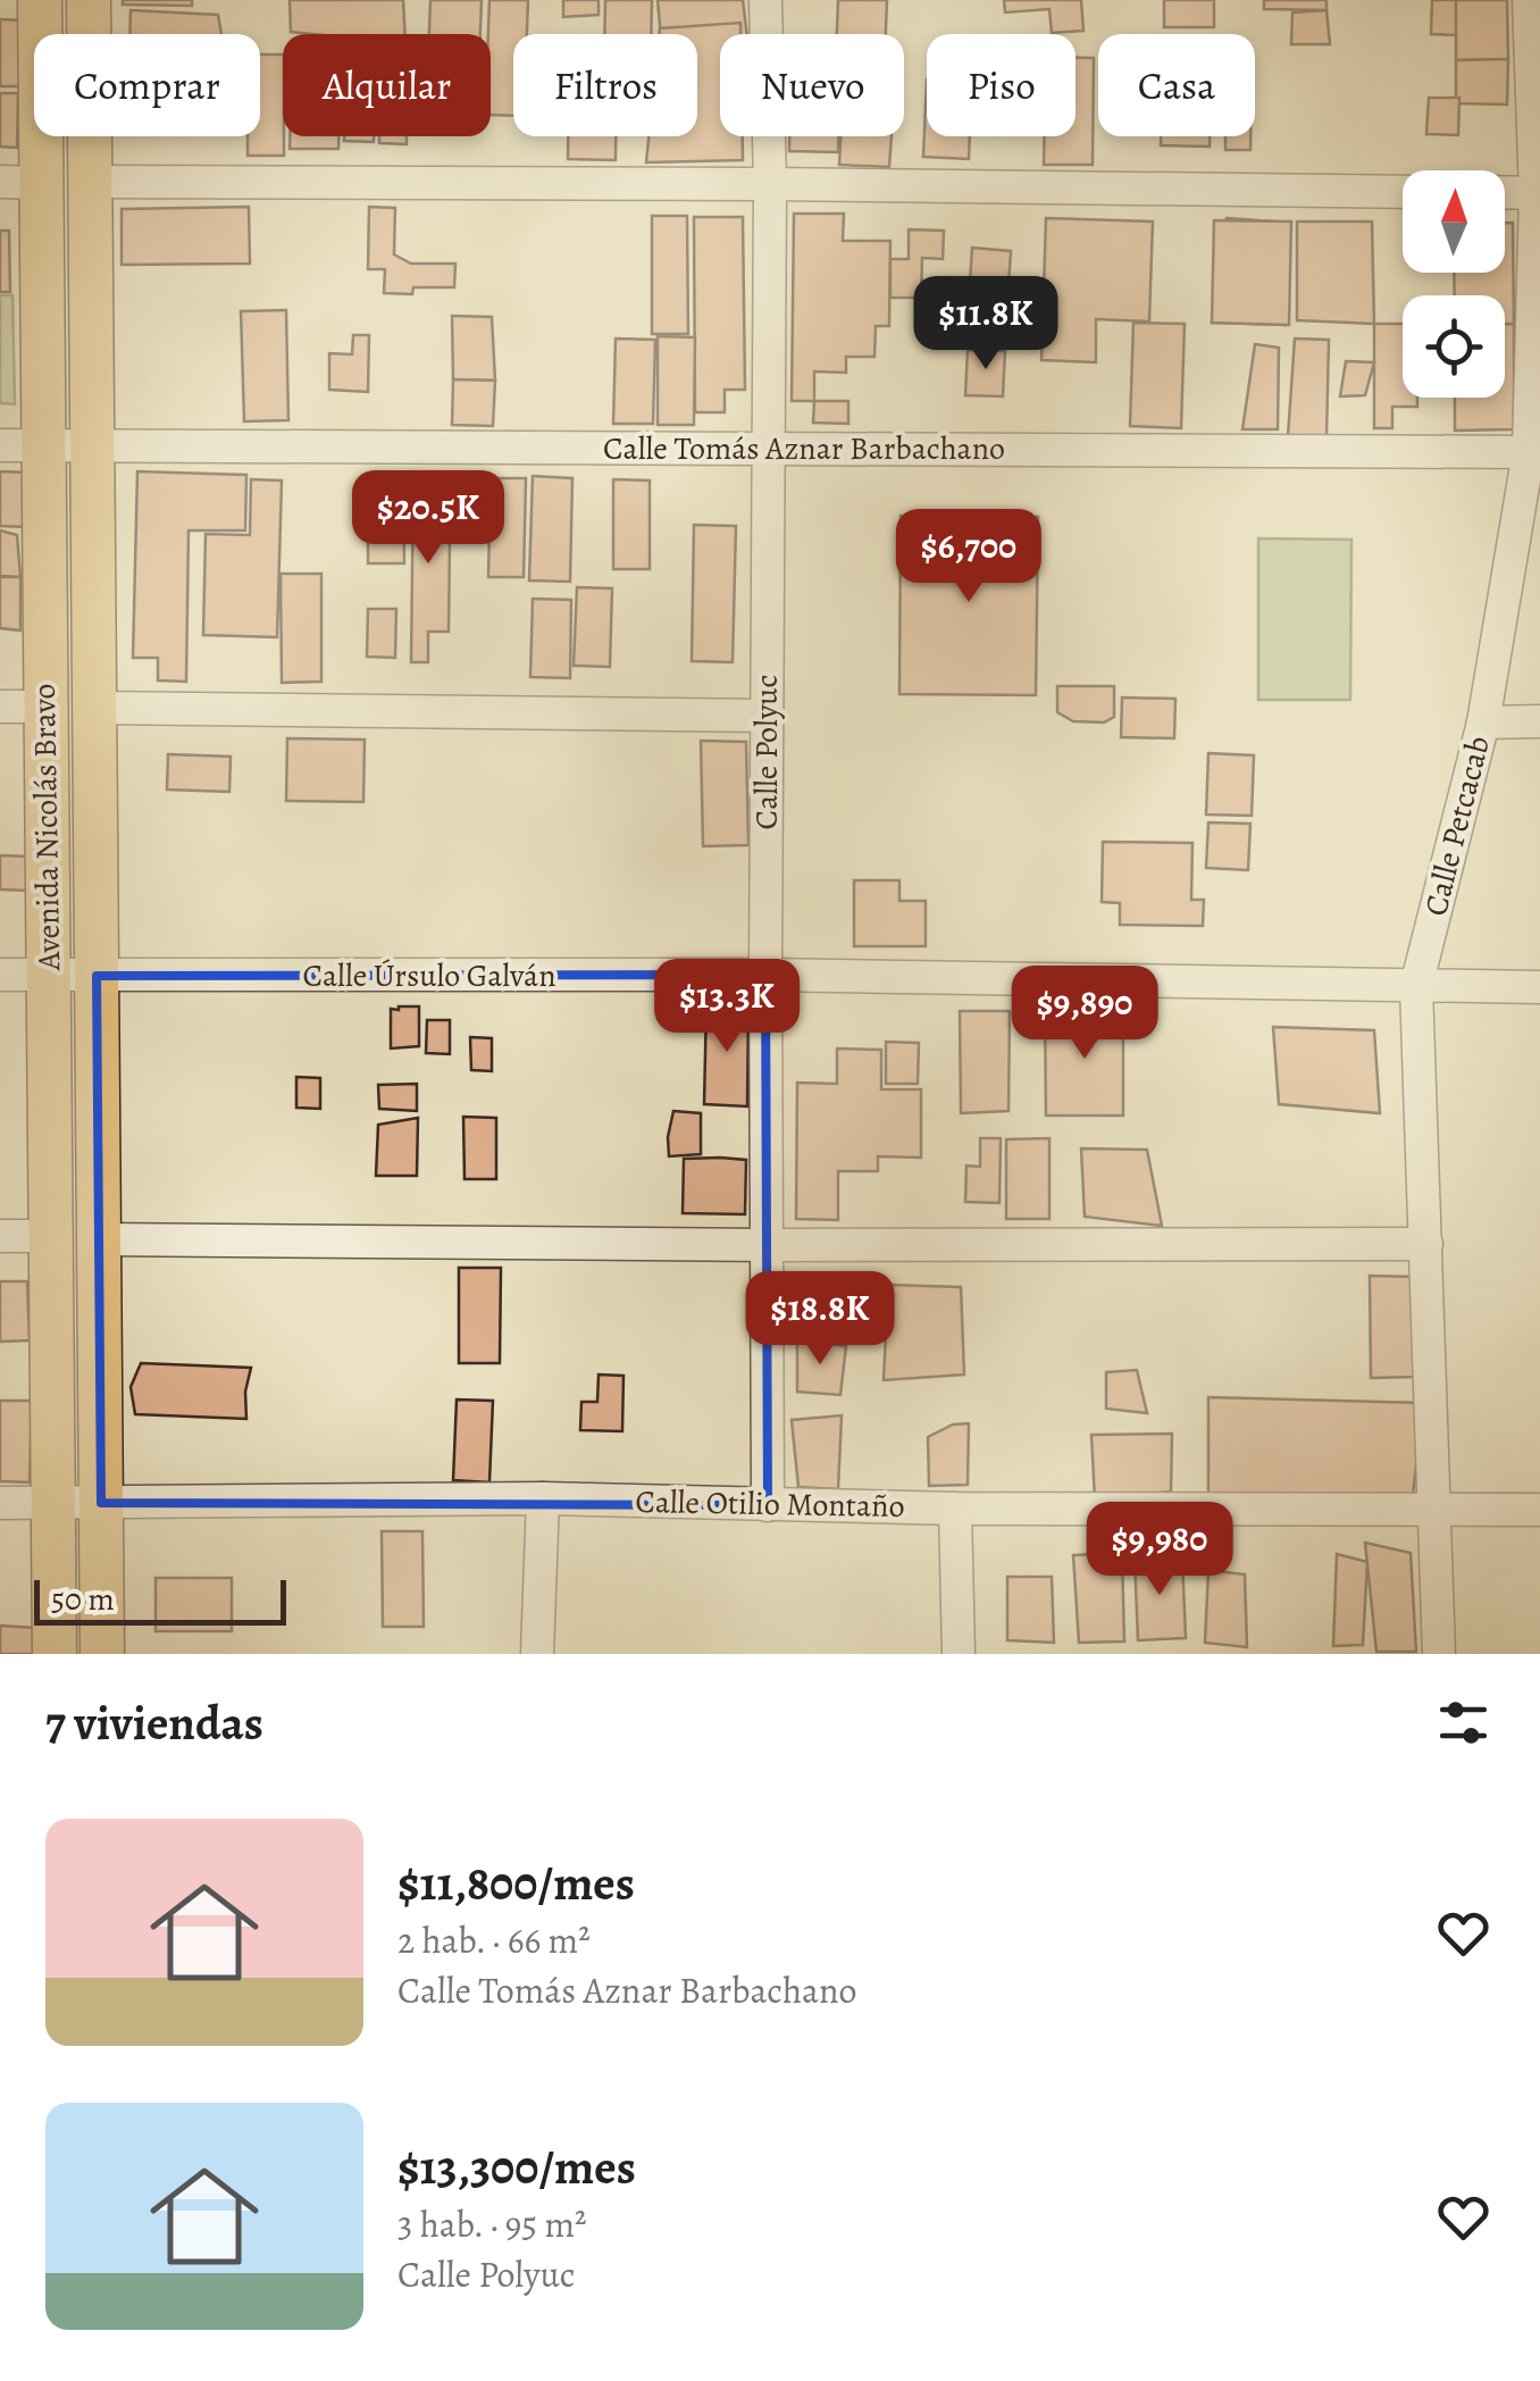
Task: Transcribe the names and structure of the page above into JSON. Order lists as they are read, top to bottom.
{
  "streets": {
    "main road": ["Avenida Nicolás Bravo"],
    "street": [
      "Calle Tomás Aznar Barbachano",
      "Calle Polyuc",
      "Calle Petcacab",
      "Calle Úrsulo Galván",
      "Calle Otilio Montaño"
    ]
  },
  "crossings": [
    ["Calle Tomás Aznar Barbachano", "Calle Polyuc"],
    ["Calle Tomás Aznar Barbachano", "Calle Petcacab"],
    ["Calle Tomás Aznar Barbachano", "Avenida Nicolás Bravo"],
    ["Calle Polyuc", "Calle Úrsulo Galván"],
    ["Calle Polyuc", "Calle Otilio Montaño"],
    ["Calle Petcacab", "Calle Úrsulo Galván"],
    ["Calle Petcacab", "Calle Otilio Montaño"],
    ["Avenida Nicolás Bravo", "Calle Úrsulo Galván"],
    ["Avenida Nicolás Bravo", "Calle Otilio Montaño"]
  ],
  "scale_bar": "50 m",
  "north": "top",
  "page": {
    "chip": [
      "Comprar",
      "Alquilar",
      "Filtros",
      "Nuevo",
      "Piso",
      "Casa"
    ],
    "price": [
      "$11.8K",
      "$20.5K",
      "$6,700",
      "$13.3K",
      "$9,890",
      "$18.8K",
      "$9,980"
    ],
    "scale": "50 m",
    "heading": "7 viviendas",
    "list": [
      {
        "name": "$11,800/mes",
        "note": "2 hab. · 66 m² · Calle Tomás Aznar Barbachano"
      },
      {
        "name": "$13,300/mes",
        "note": "3 hab. · 95 m² · Calle Polyuc"
      }
    ]
  }
}
